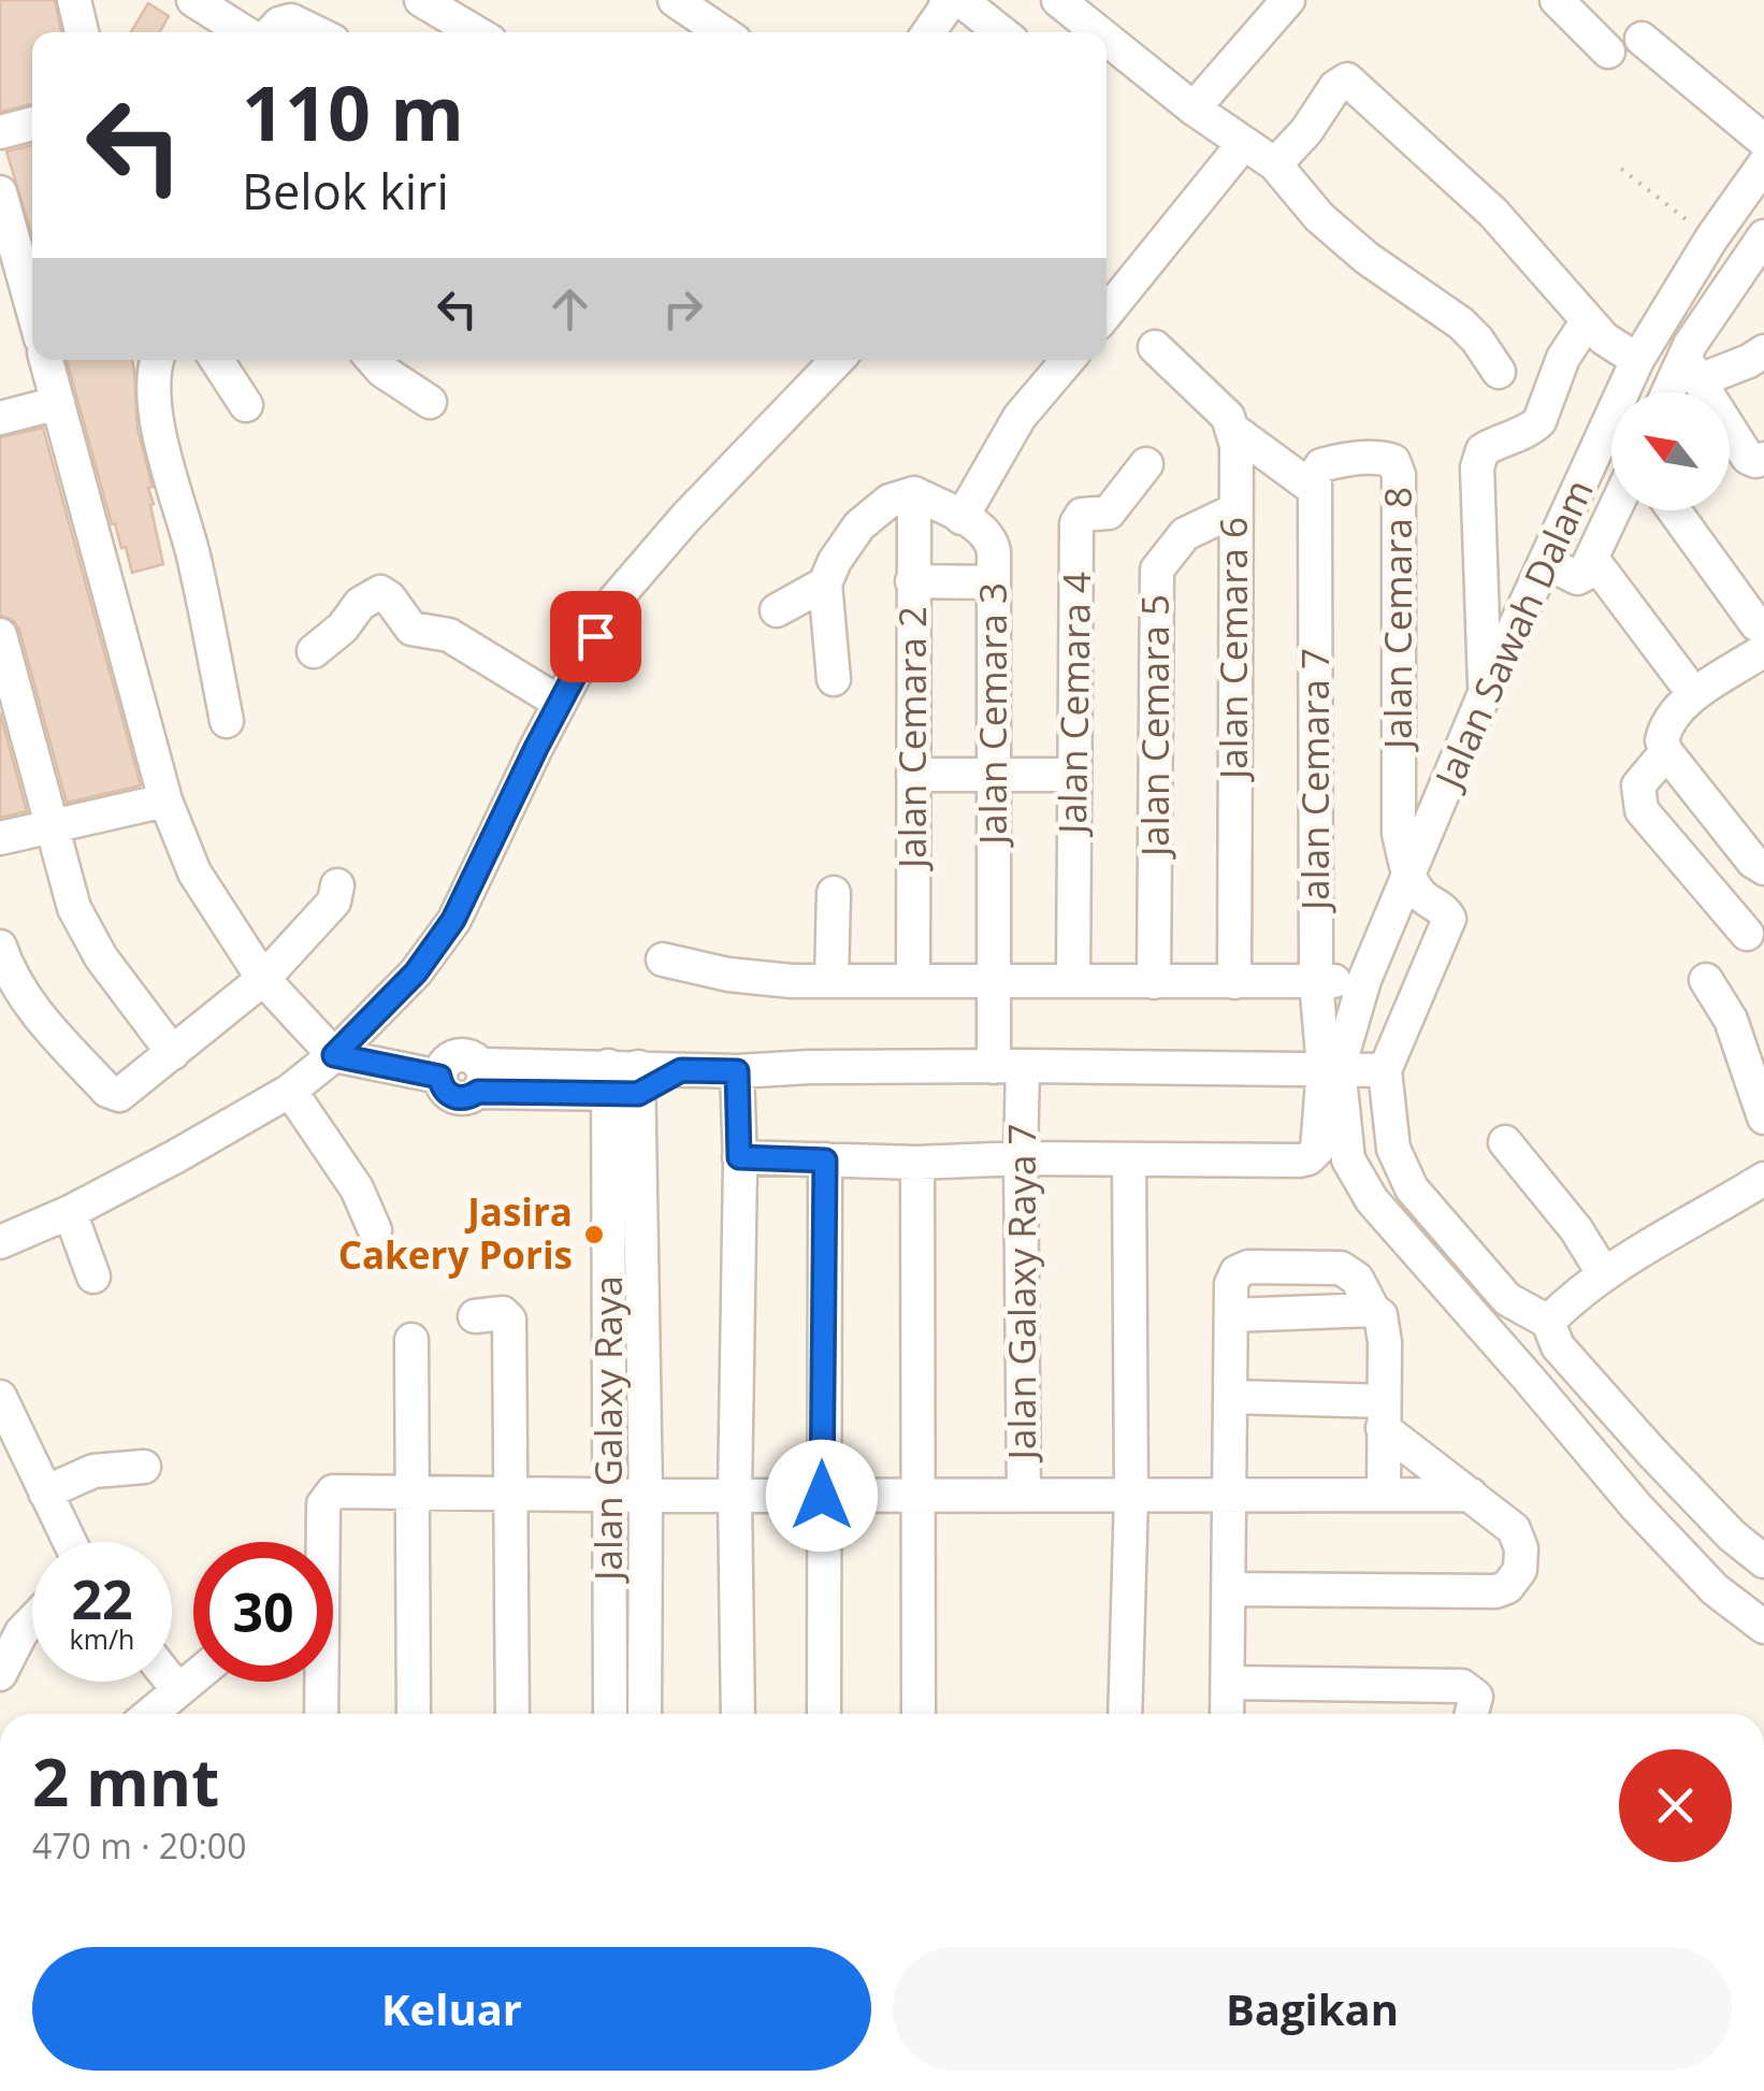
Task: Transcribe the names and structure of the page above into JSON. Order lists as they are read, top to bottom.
{
  "streets": {
    "street": [
      "Jalan Cemara 8",
      "Jalan Sawah Dalam",
      "Jalan Cemara 6",
      "Jalan Cemara 4",
      "Jalan Cemara 3",
      "Jalan Cemara 5",
      "Jalan Cemara 2",
      "Jalan Cemara 7",
      "Jalan Galaxy Raya 7",
      "Jalan Galaxy Raya"
    ]
  },
  "crossings": [
    ["Jalan Cemara 8", "Jalan Sawah Dalam"],
    ["Jalan Cemara 8", "Jalan Cemara 7"],
    ["Jalan Sawah Dalam", "Jalan Cemara 7"],
    ["Jalan Cemara 6", "Jalan Cemara 5"],
    ["Jalan Cemara 3", "Jalan Cemara 2"],
    ["Jalan Cemara 3", "Jalan Galaxy Raya 7"]
  ],
  "places": ["Jasira Cakery Poris"],
  "north": "top left",
  "page": {
    "turn": ["110 m", "Belok kiri"],
    "speed": "22 km/h",
    "limit": "30",
    "heading": ["2 mnt", "470 m · 20:00"],
    "buttons": ["Keluar", "Bagikan"]
  }
}
